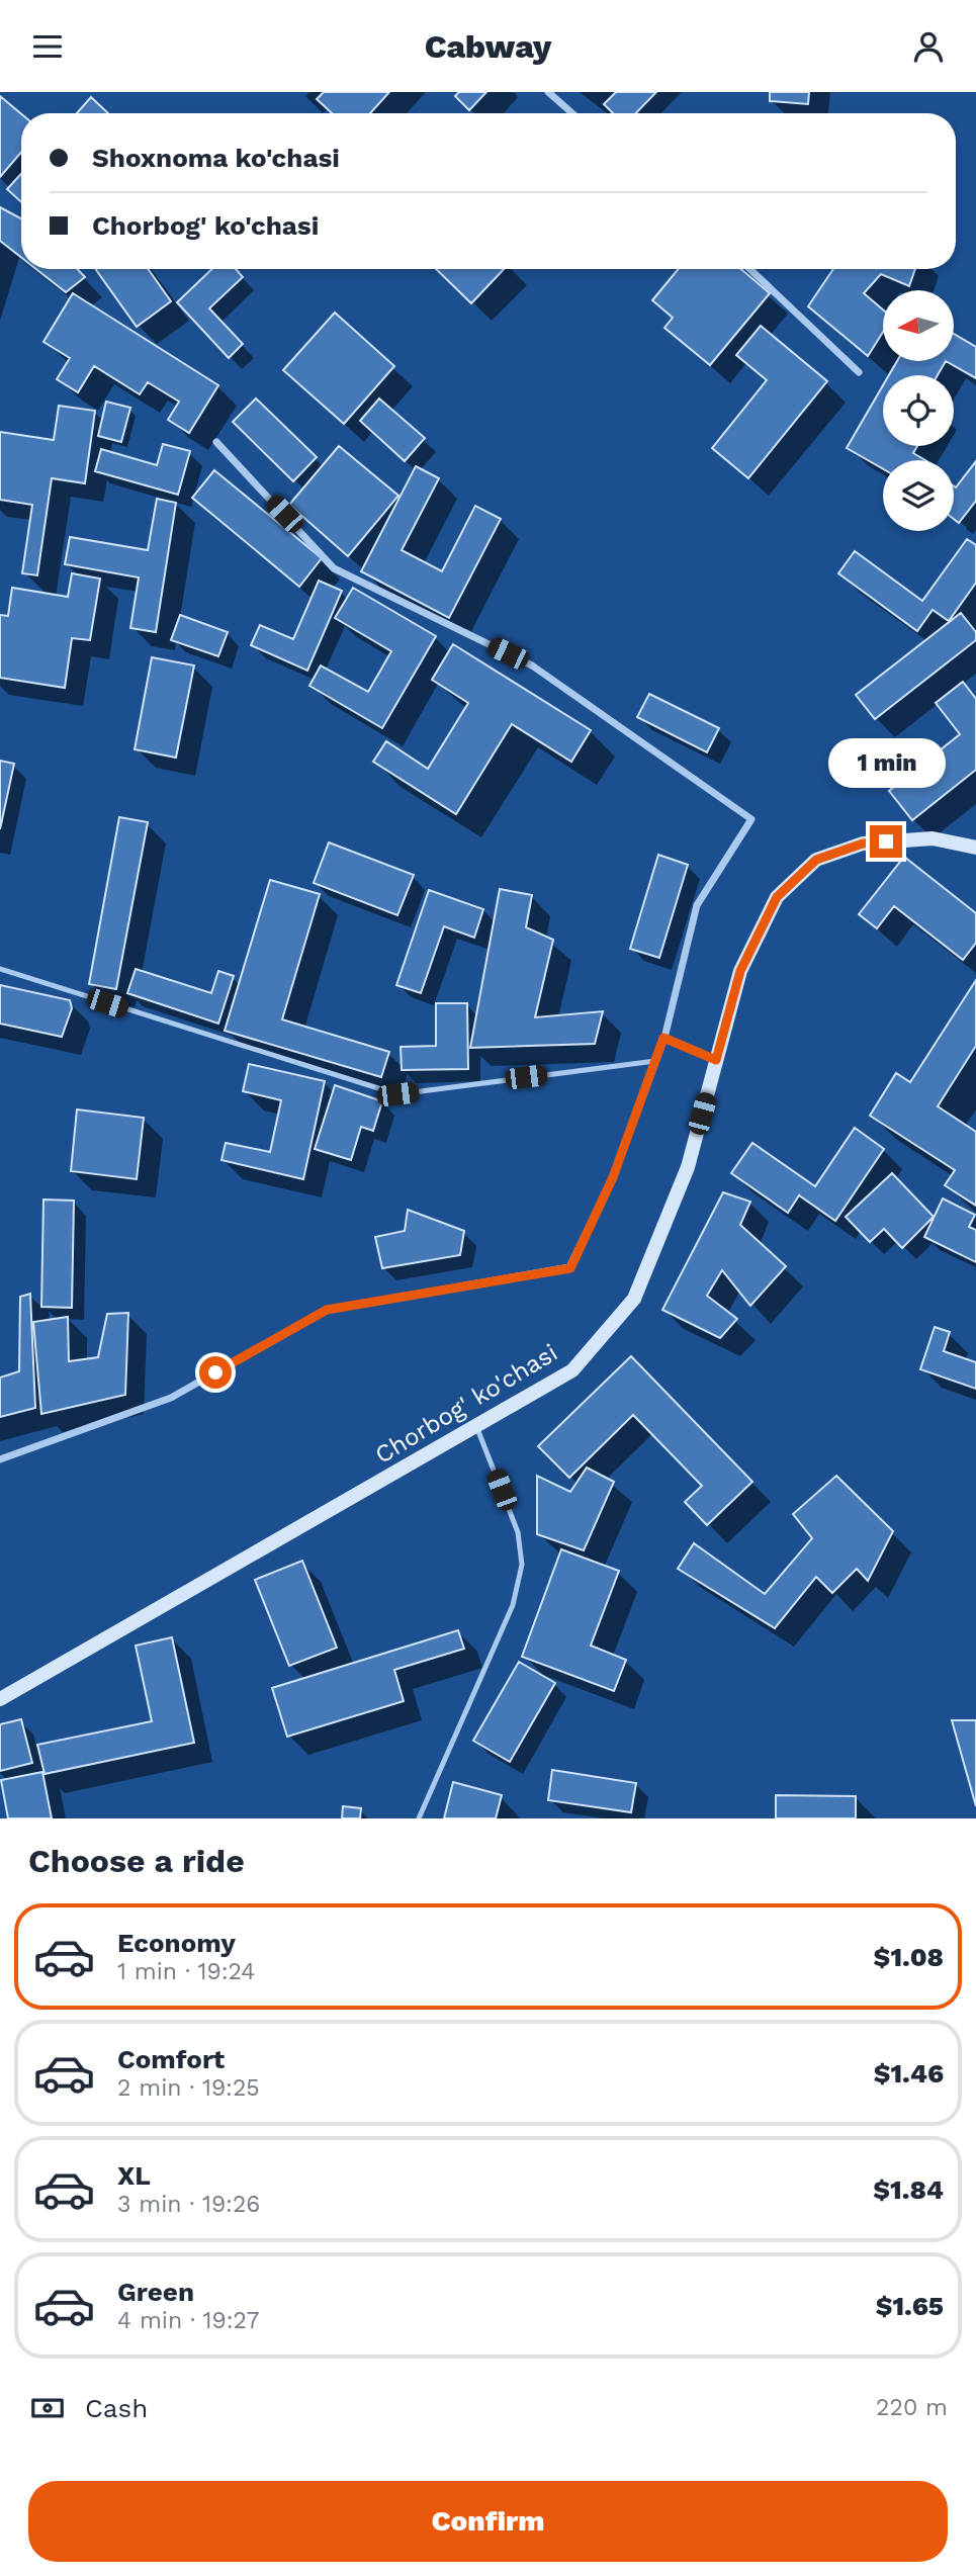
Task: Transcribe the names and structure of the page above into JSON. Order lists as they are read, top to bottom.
{
  "streets": {
    "street": ["Chorbog' ko'chasi"]
  },
  "north": "left",
  "page": {
    "header": "Cabway",
    "banner": ["Shoxnoma ko'chasi", "Chorbog' ko'chasi"],
    "bubble": "1 min",
    "heading": "Choose a ride",
    "list": [
      {
        "name": "Economy",
        "note": "1 min · 19:24",
        "value": "$1.08"
      },
      {
        "name": "Comfort",
        "note": "2 min · 19:25",
        "value": "$1.46"
      },
      {
        "name": "XL",
        "note": "3 min · 19:26",
        "value": "$1.84"
      },
      {
        "name": "Green",
        "note": "4 min · 19:27",
        "value": "$1.65"
      }
    ],
    "pay": ["Cash", "220 m"],
    "buttons": "Confirm"
  }
}
